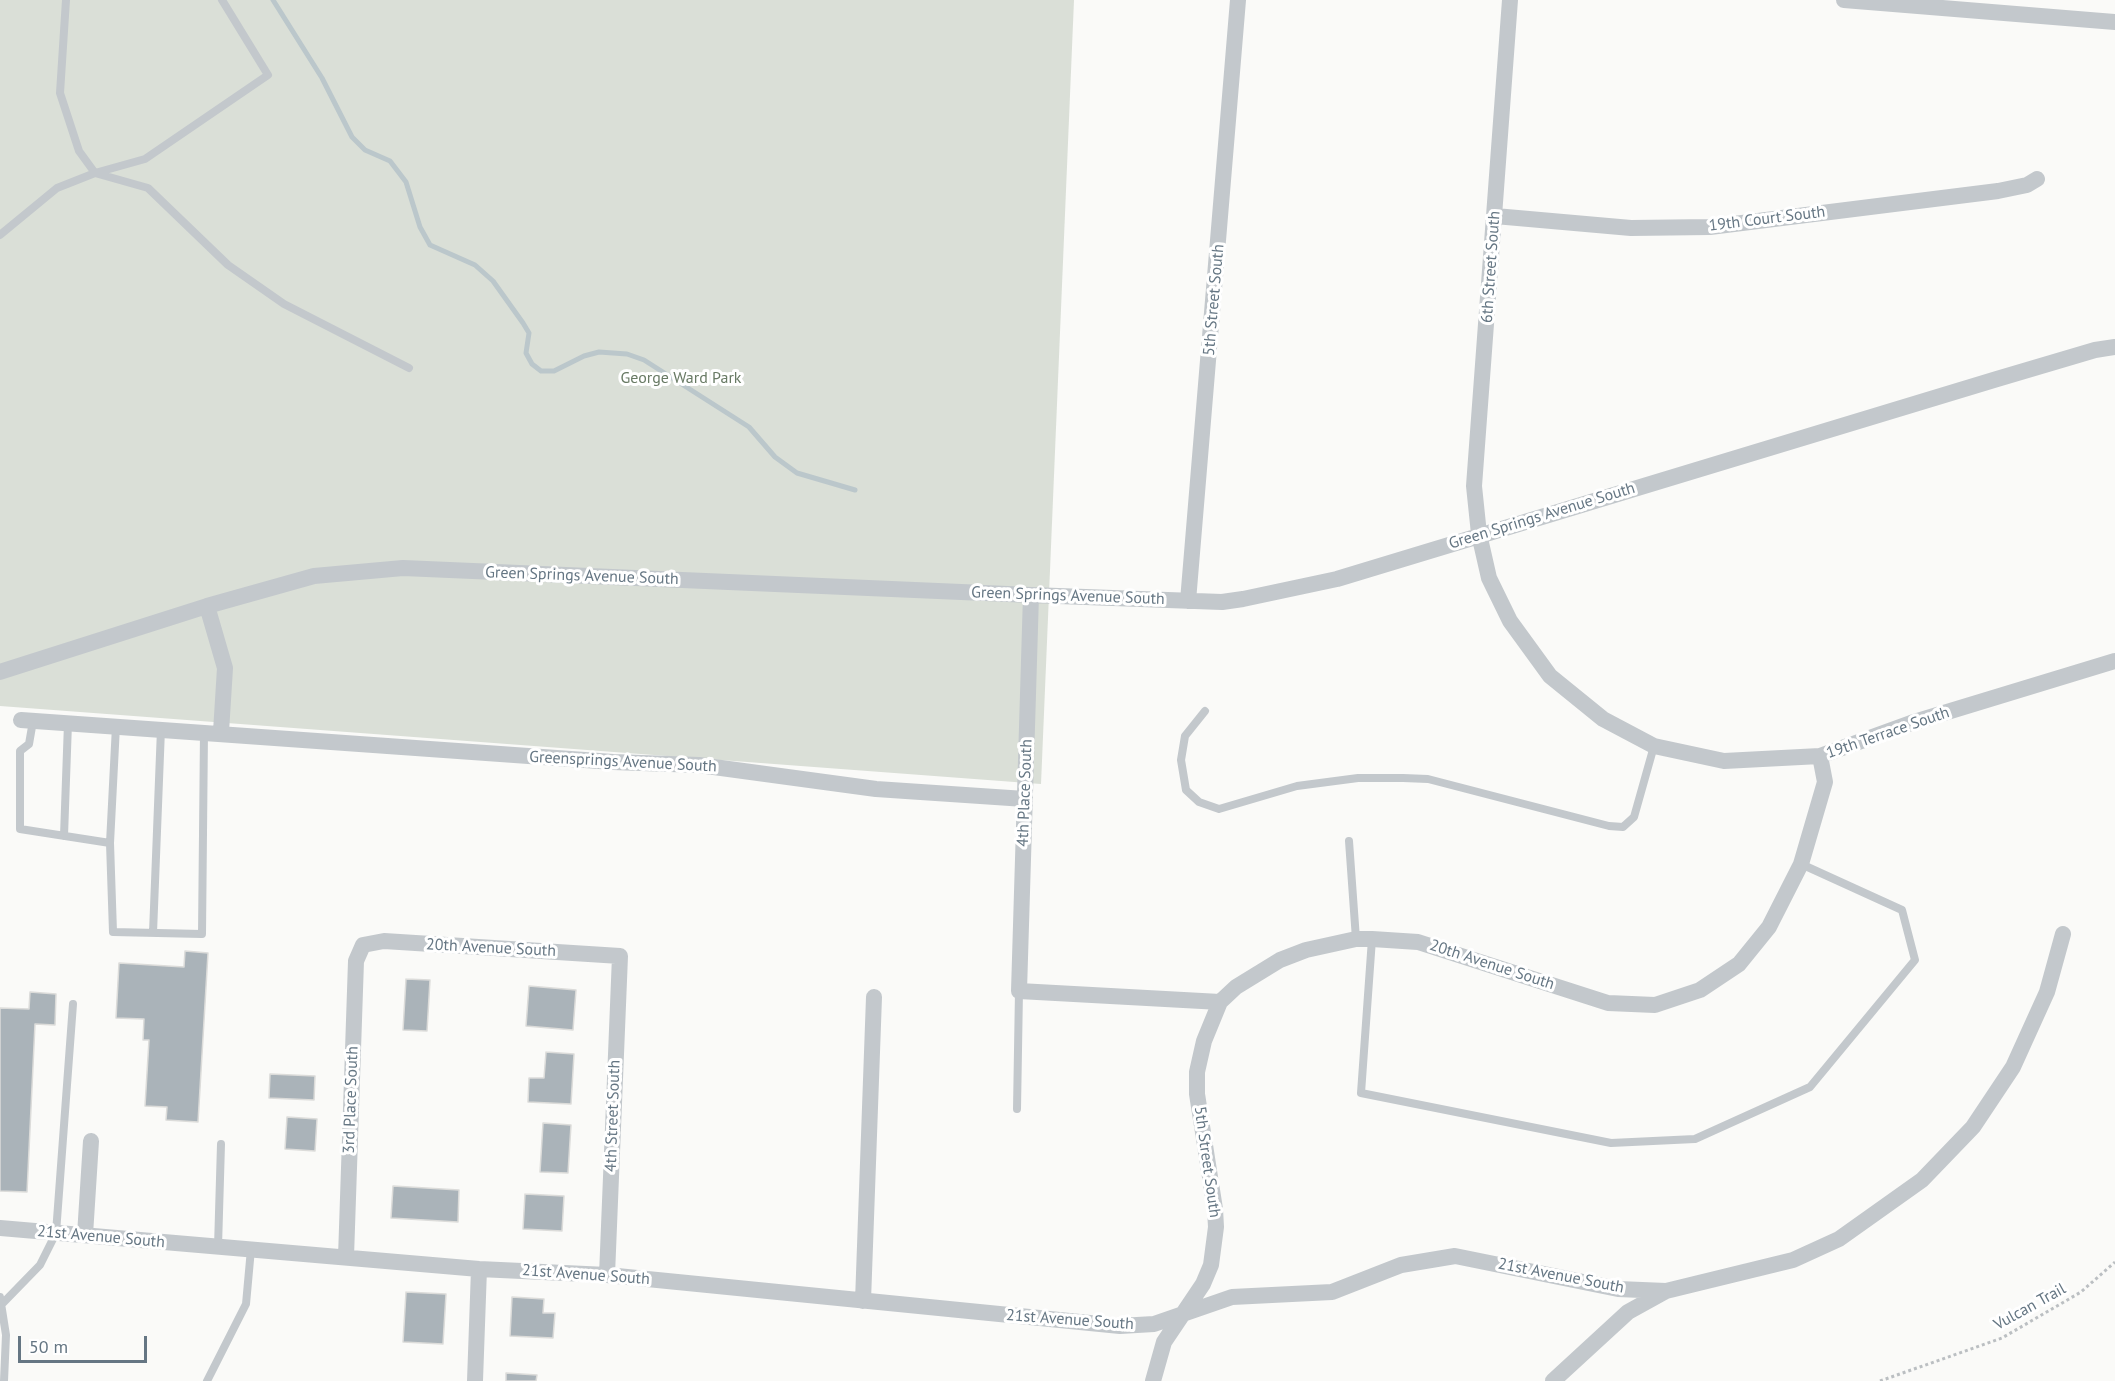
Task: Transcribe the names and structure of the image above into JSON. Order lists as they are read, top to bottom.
{
  "streets": {
    "street": [
      "19th Court South",
      "6th Street South",
      "5th Street South",
      "Green Springs Avenue South",
      "19th Terrace South",
      "Greensprings Avenue South",
      "4th Place South",
      "20th Avenue South",
      "3rd Place South",
      "4th Street South",
      "21st Avenue South"
    ],
    "path": ["Vulcan Trail"]
  },
  "crossings": [
    ["19th Court South", "6th Street South"],
    ["6th Street South", "Green Springs Avenue South"],
    ["6th Street South", "19th Terrace South"],
    ["5th Street South", "Green Springs Avenue South"],
    ["5th Street South", "20th Avenue South"],
    ["5th Street South", "21st Avenue South"],
    ["Green Springs Avenue South", "19th Terrace South"],
    ["Green Springs Avenue South", "4th Place South"],
    ["19th Terrace South", "20th Avenue South"],
    ["Greensprings Avenue South", "4th Place South"],
    ["20th Avenue South", "3rd Place South"],
    ["20th Avenue South", "4th Street South"],
    ["3rd Place South", "21st Avenue South"],
    ["4th Street South", "21st Avenue South"]
  ],
  "parks": ["George Ward Park"],
  "scale_bar": "50 m"
}
